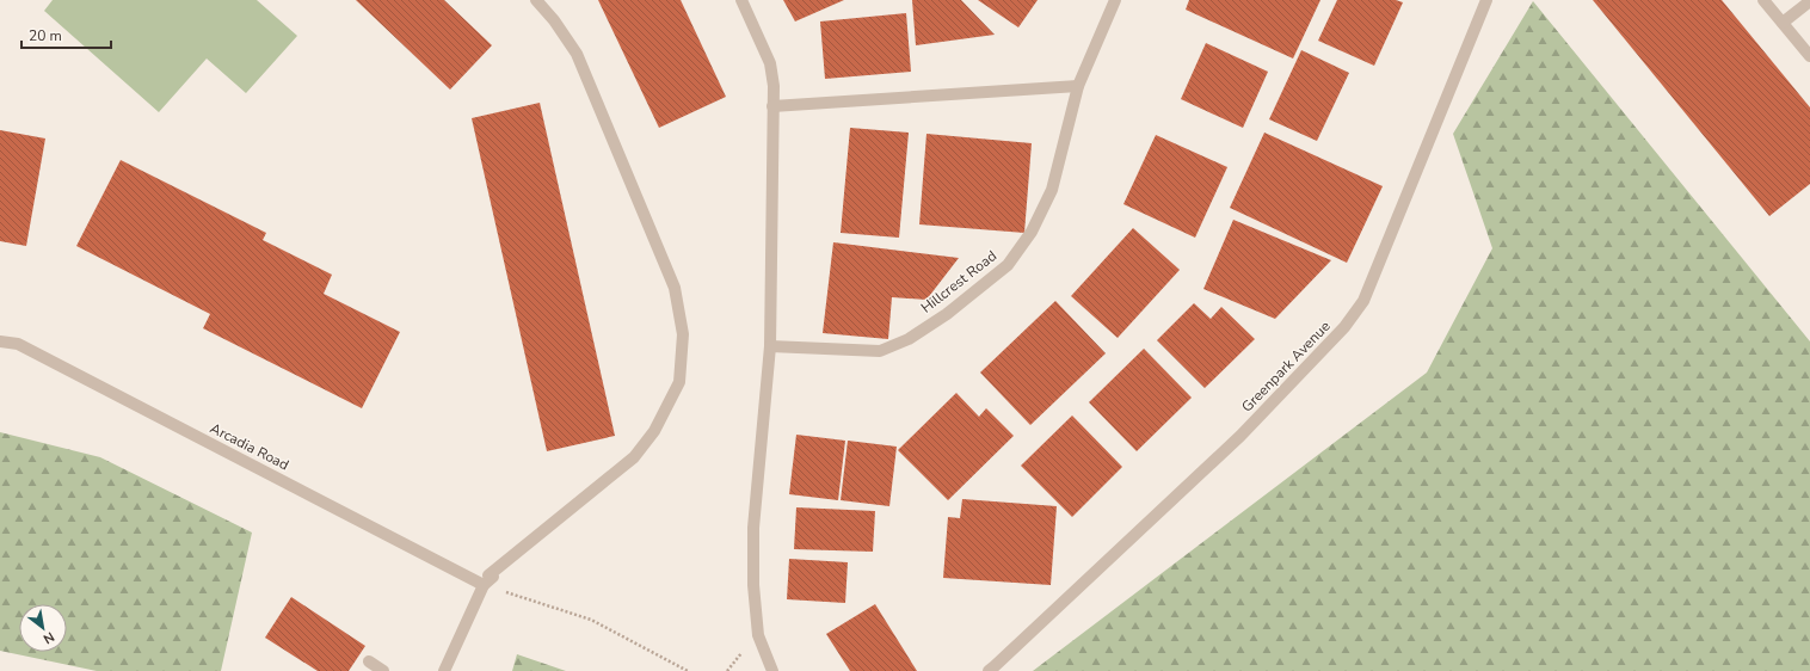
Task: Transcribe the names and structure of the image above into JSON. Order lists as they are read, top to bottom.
{
  "streets": {
    "street": ["Hillcrest Road", "Greenpark Avenue", "Arcadia Road"]
  },
  "scale_bar": "20 m",
  "north": "bottom right"
}
